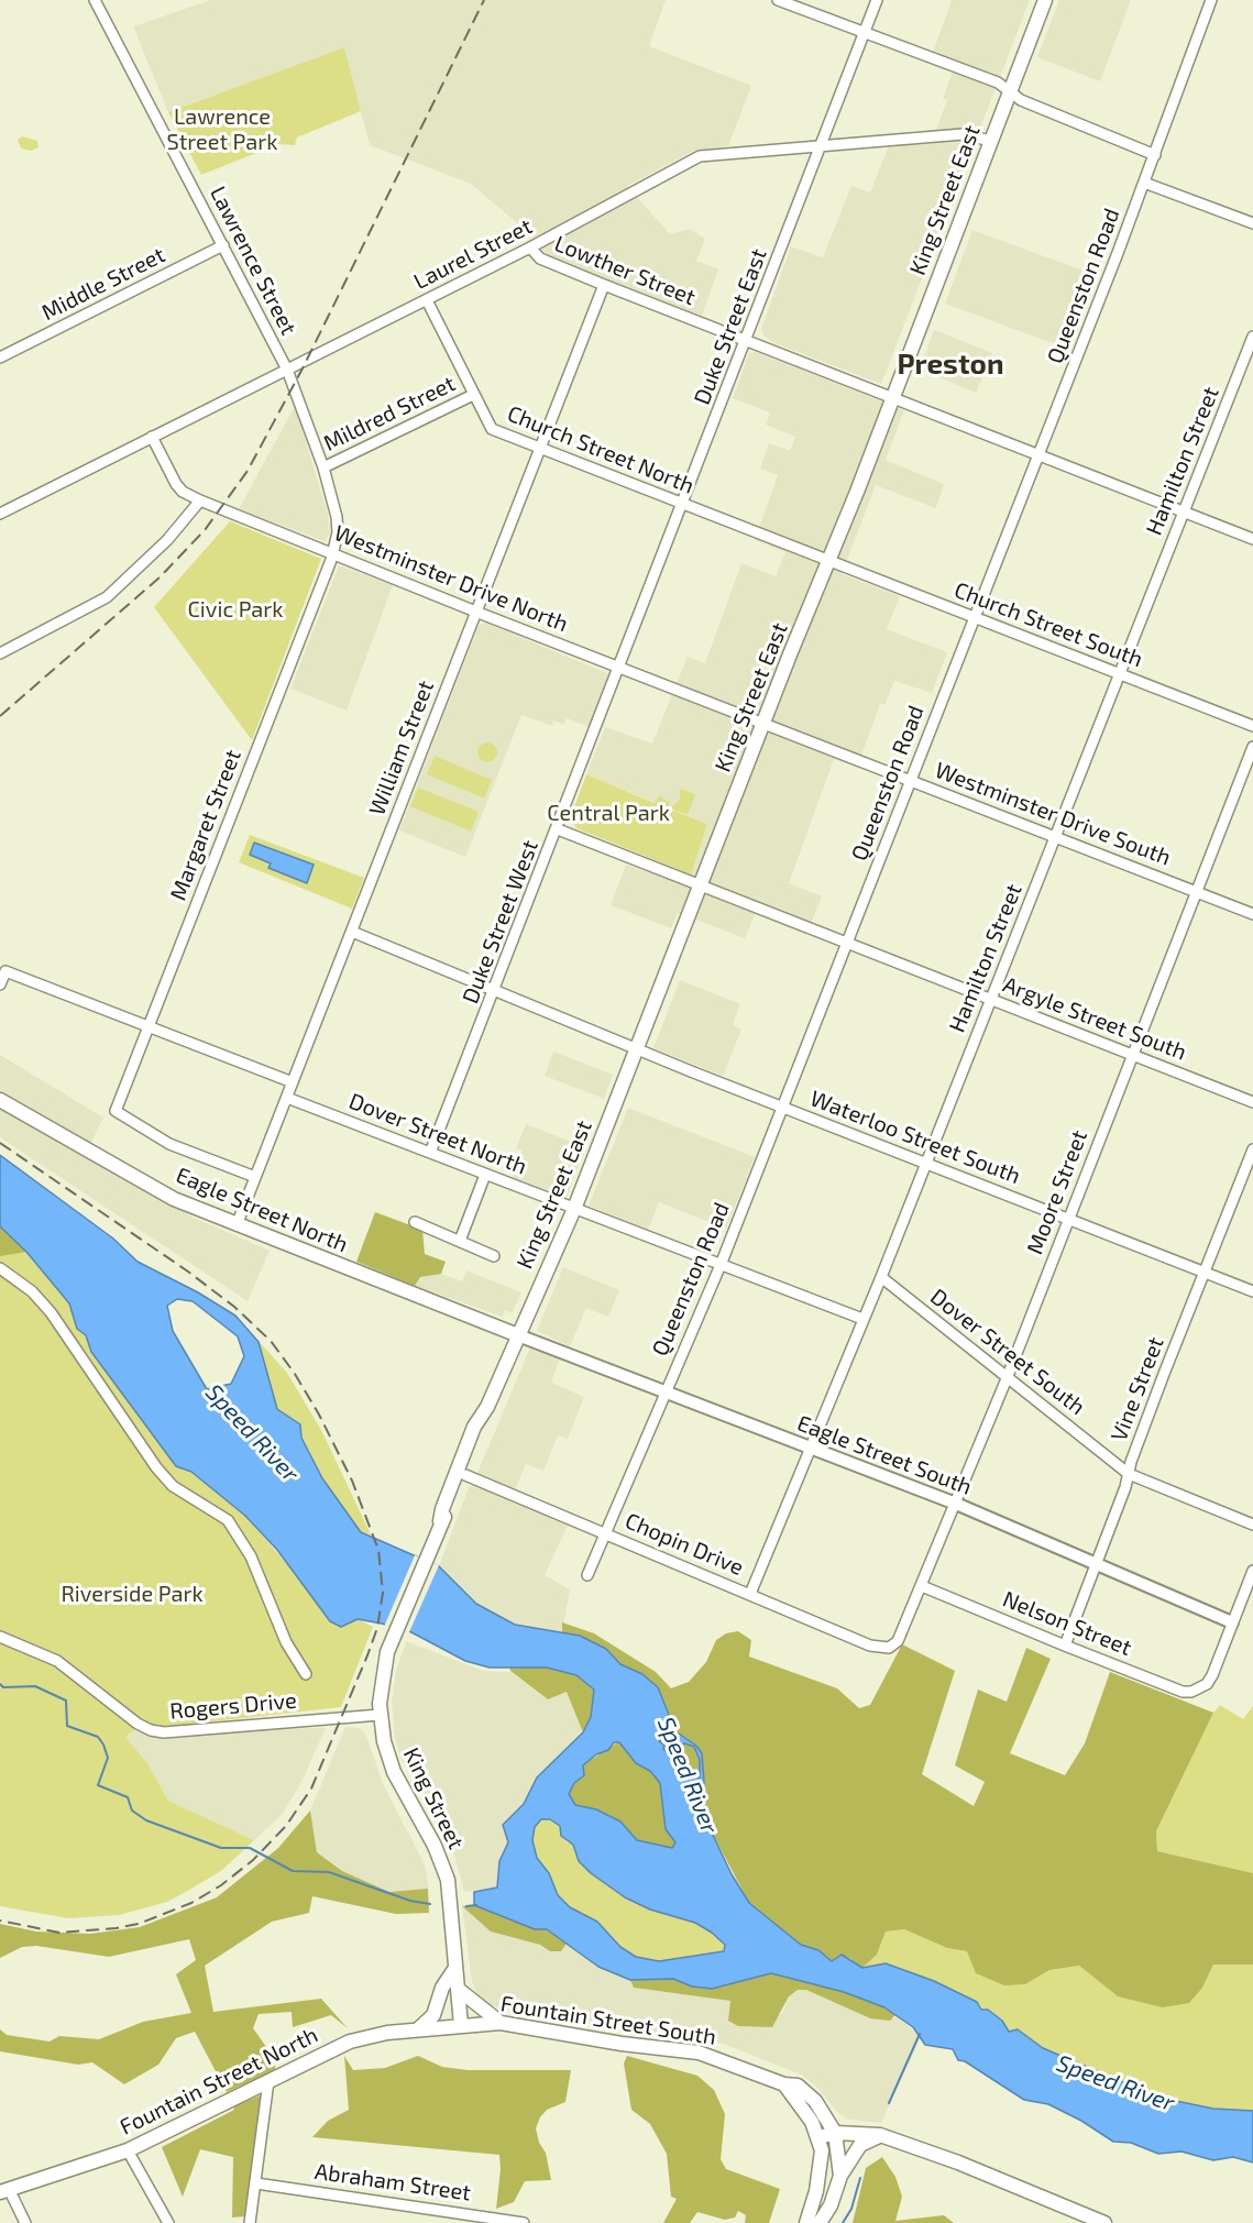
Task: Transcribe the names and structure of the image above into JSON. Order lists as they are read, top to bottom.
{
  "streets": {
    "main road": [
      "King Street East",
      "Eagle Street North",
      "King Street",
      "Fountain Street South",
      "Fountain Street North"
    ],
    "street": [
      "Laurel Street",
      "Lawrence Street",
      "Lowther Street",
      "Middle Street",
      "Queenston Road",
      "Duke Street East",
      "Mildred Street",
      "Church Street North",
      "Hamilton Street",
      "Westminster Drive North",
      "Church Street South",
      "William Street",
      "Westminster Drive South",
      "Margaret Street",
      "Duke Street West",
      "Argyle Street South",
      "Dover Street North",
      "Waterloo Street South",
      "Moore Street",
      "Dover Street South",
      "Vine Street",
      "Eagle Street South",
      "Chopin Drive",
      "Nelson Street",
      "Rogers Drive",
      "Abraham Street"
    ]
  },
  "crossings": [
    ["King Street East", "Laurel Street"],
    ["King Street East", "Lowther Street"],
    ["King Street East", "Church Street North"],
    ["King Street East", "Westminster Drive North"],
    ["King Street East", "Church Street South"],
    ["King Street East", "Westminster Drive South"],
    ["King Street East", "Argyle Street South"],
    ["King Street East", "Dover Street North"],
    ["King Street East", "Waterloo Street South"],
    ["King Street East", "Eagle Street North"],
    ["King Street East", "Eagle Street South"],
    ["King Street East", "Chopin Drive"],
    ["King Street East", "King Street"],
    ["Laurel Street", "Lawrence Street"],
    ["Laurel Street", "Lowther Street"],
    ["Laurel Street", "Duke Street East"],
    ["Laurel Street", "Church Street North"],
    ["Laurel Street", "Westminster Drive North"],
    ["Lawrence Street", "Middle Street"],
    ["Lawrence Street", "Mildred Street"],
    ["Lawrence Street", "Westminster Drive North"],
    ["Lawrence Street", "Margaret Street"],
    ["Lowther Street", "Queenston Road"],
    ["Lowther Street", "Duke Street East"],
    ["Lowther Street", "Hamilton Street"],
    ["Lowther Street", "William Street"],
    ["Queenston Road", "Church Street South"],
    ["Queenston Road", "Westminster Drive South"],
    ["Queenston Road", "Argyle Street South"],
    ["Queenston Road", "Waterloo Street South"],
    ["Queenston Road", "Eagle Street South"],
    ["Queenston Road", "Chopin Drive"],
    ["Duke Street East", "Church Street North"],
    ["Duke Street East", "Westminster Drive North"],
    ["Duke Street East", "Duke Street West"],
    ["Mildred Street", "Church Street North"],
    ["Church Street North", "Church Street South"],
    ["Church Street North", "William Street"],
    ["Hamilton Street", "Church Street South"],
    ["Hamilton Street", "Westminster Drive South"],
    ["Hamilton Street", "Argyle Street South"],
    ["Hamilton Street", "Waterloo Street South"],
    ["Hamilton Street", "Dover Street South"],
    ["Hamilton Street", "Eagle Street South"],
    ["Hamilton Street", "Chopin Drive"],
    ["Westminster Drive North", "William Street"],
    ["Westminster Drive North", "Westminster Drive South"],
    ["Westminster Drive North", "Margaret Street"],
    ["Westminster Drive North", "Duke Street West"],
    ["William Street", "Margaret Street"],
    ["William Street", "Dover Street North"],
    ["William Street", "Waterloo Street South"],
    ["William Street", "Eagle Street North"],
    ["Westminster Drive South", "Moore Street"],
    ["Duke Street West", "Argyle Street South"],
    ["Duke Street West", "Dover Street North"],
    ["Duke Street West", "Waterloo Street South"],
    ["Argyle Street South", "Moore Street"],
    ["Waterloo Street South", "Moore Street"],
    ["Waterloo Street South", "Vine Street"],
    ["Moore Street", "Dover Street South"],
    ["Moore Street", "Eagle Street South"],
    ["Moore Street", "Chopin Drive"],
    ["Moore Street", "Nelson Street"],
    ["Eagle Street North", "Eagle Street South"],
    ["Dover Street South", "Vine Street"],
    ["Vine Street", "Eagle Street South"],
    ["Vine Street", "Nelson Street"],
    ["Eagle Street South", "Nelson Street"],
    ["Rogers Drive", "King Street"],
    ["King Street", "Fountain Street South"],
    ["King Street", "Fountain Street North"],
    ["Fountain Street South", "Fountain Street North"]
  ],
  "districts": ["Preston"],
  "water": ["Speed River"],
  "parks": [
    "Lawrence Street Park",
    "Civic Park",
    "Central Park",
    "Riverside Park"
  ]
}
